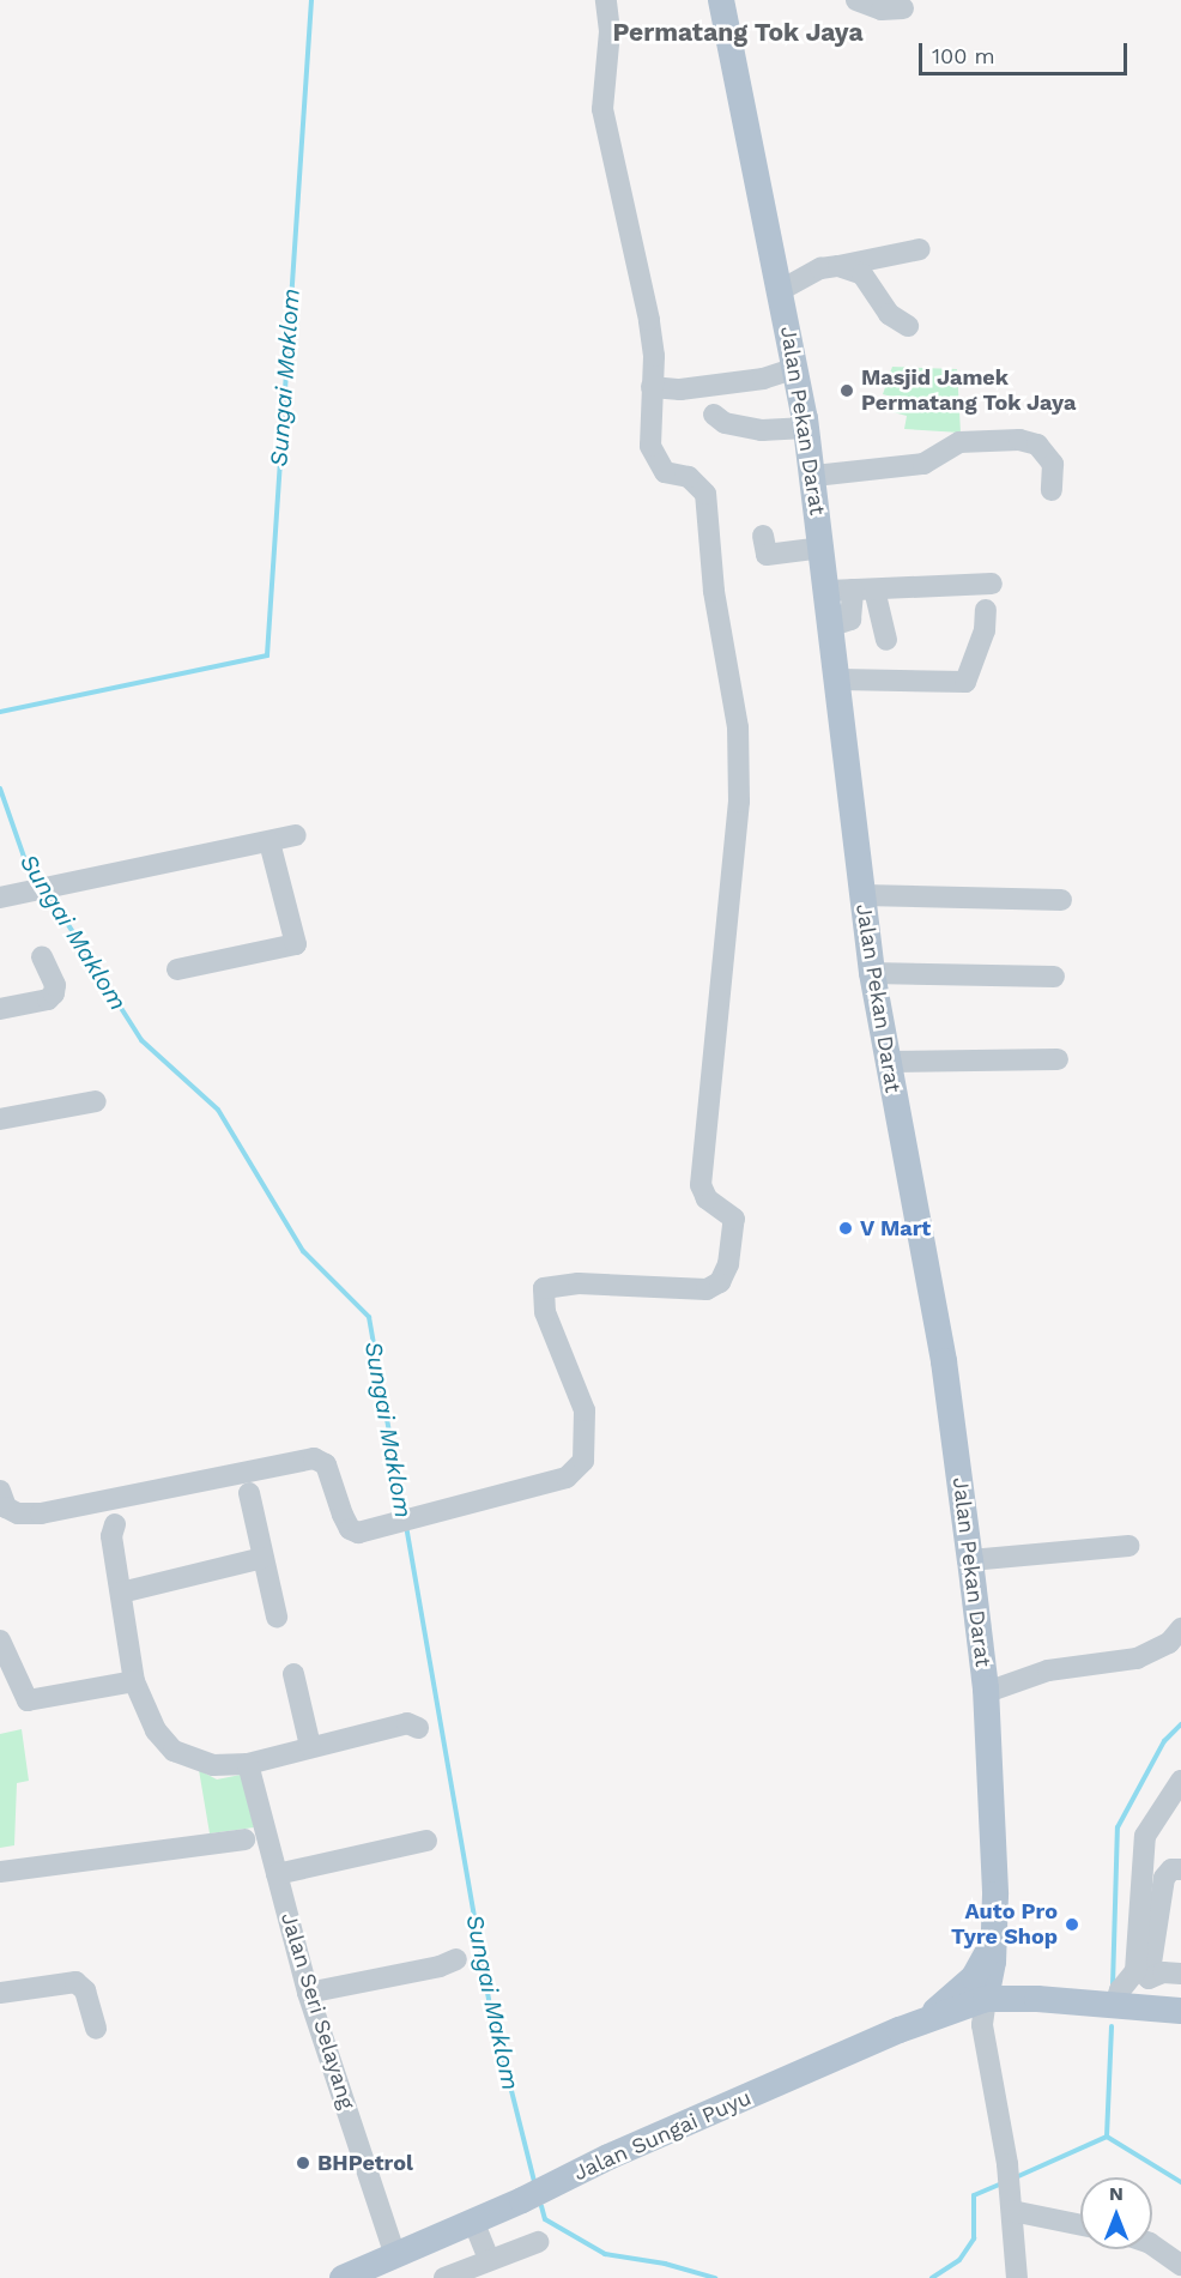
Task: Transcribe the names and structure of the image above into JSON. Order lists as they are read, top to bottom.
{
  "streets": {
    "main road": ["Jalan Pekan Darat", "Jalan Sungai Puyu"],
    "street": ["Jalan Seri Selayang"]
  },
  "crossings": [
    ["Jalan Pekan Darat", "Jalan Sungai Puyu"],
    ["Jalan Seri Selayang", "Jalan Sungai Puyu"]
  ],
  "districts": ["Permatang Tok Jaya"],
  "water": ["Sungai Maklom"],
  "places": [
    "Masjid Jamek Permatang Tok Jaya",
    "V Mart",
    "Auto Pro Tyre Shop",
    "BHPetrol"
  ],
  "scale_bar": "100 m",
  "north": "top"
}
